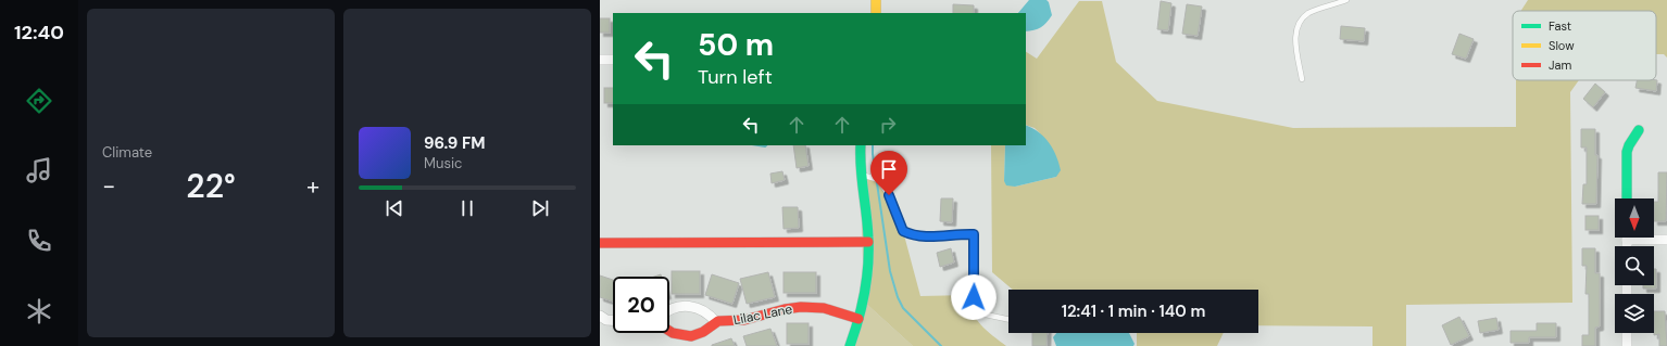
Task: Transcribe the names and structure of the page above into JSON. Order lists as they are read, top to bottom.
{
  "streets": {
    "street": ["Lilac Lane"]
  },
  "legend": ["Fast", "Slow", "Jam"],
  "north": "bottom",
  "page": {
    "tabs": "12:40",
    "tile": "Climate",
    "turn": ["50 m", "Turn left"],
    "song": ["96.9 FM", "Music"],
    "heat": ["−", "22°", "+"],
    "limit": "20",
    "trip": "12:41 · 1 min · 140 m"
  }
}
